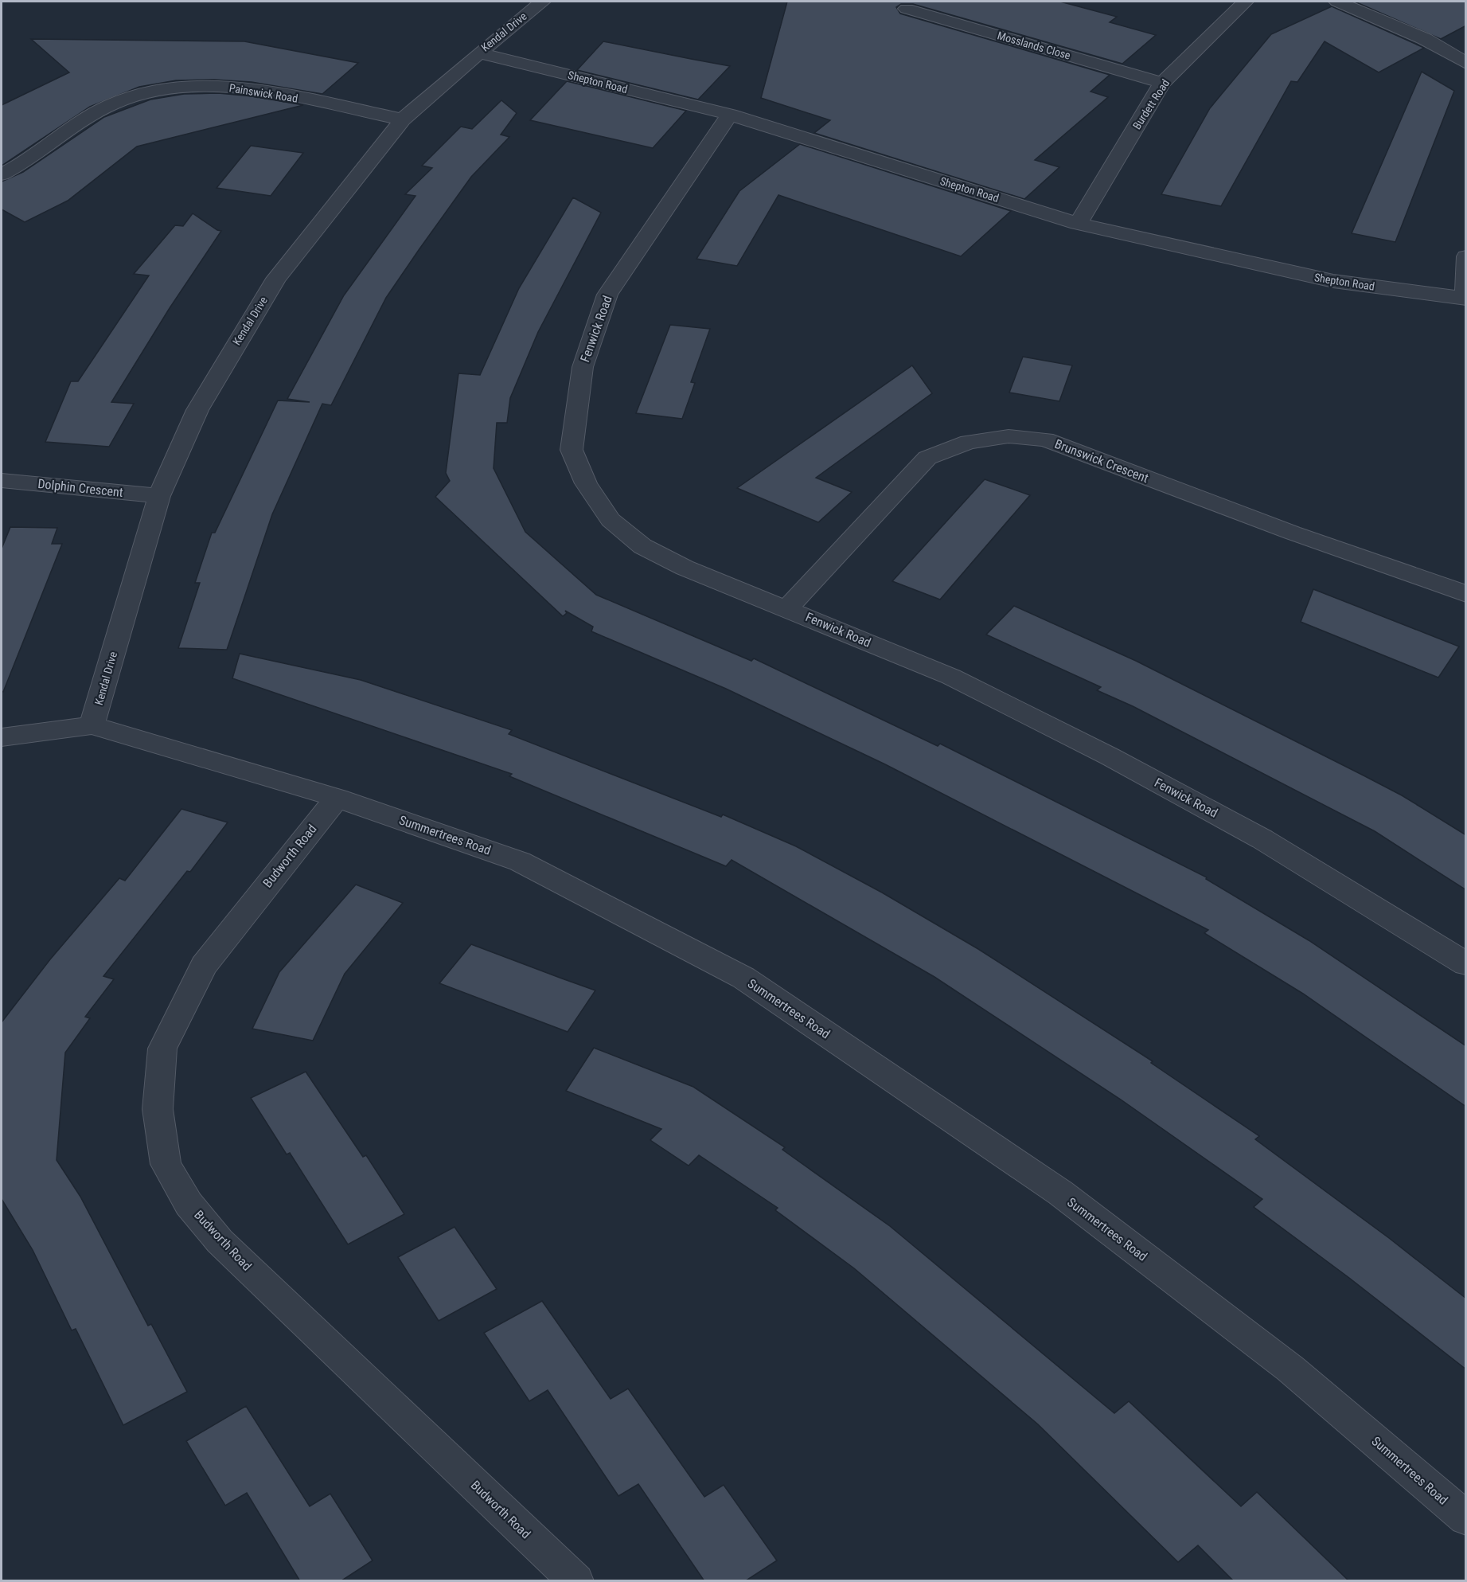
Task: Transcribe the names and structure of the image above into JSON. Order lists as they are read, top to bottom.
{
  "streets": {
    "street": [
      "Kendal Drive",
      "Mosslands Close",
      "Shepton Road",
      "Painswick Road",
      "Burdett Road",
      "Fenwick Road",
      "Brunswick Crescent",
      "Dolphin Crescent",
      "Summertrees Road",
      "Budworth Road"
    ]
  },
  "crossings": [
    ["Kendal Drive", "Shepton Road"],
    ["Kendal Drive", "Painswick Road"],
    ["Kendal Drive", "Dolphin Crescent"],
    ["Kendal Drive", "Summertrees Road"],
    ["Mosslands Close", "Burdett Road"],
    ["Shepton Road", "Burdett Road"],
    ["Shepton Road", "Fenwick Road"],
    ["Fenwick Road", "Brunswick Crescent"],
    ["Summertrees Road", "Budworth Road"]
  ]
}
